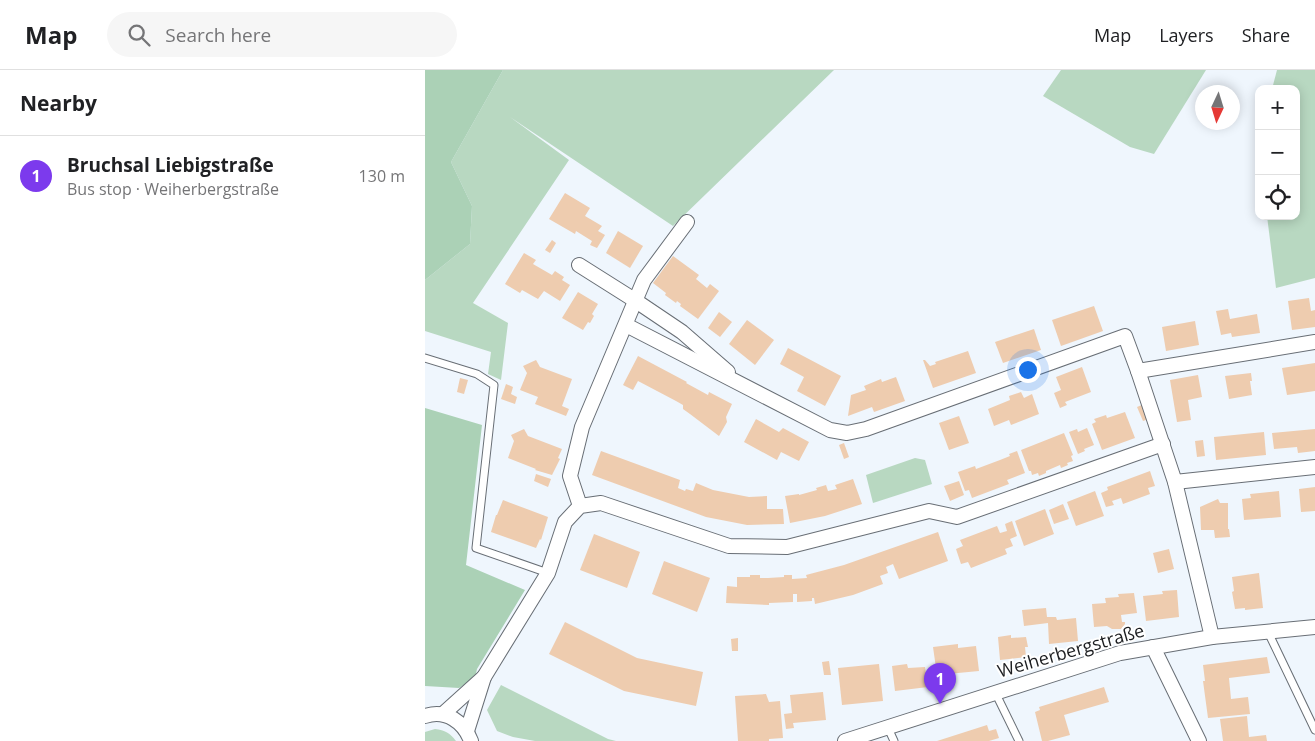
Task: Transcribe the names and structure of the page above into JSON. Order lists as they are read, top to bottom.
{
  "streets": {
    "street": ["Weiherbergstraße"]
  },
  "north": "bottom",
  "page": {
    "header": "Map",
    "search": "Search here",
    "nav": ["Map", "Layers", "Share"],
    "heading": "Nearby",
    "map_buttons": ["+", "−"],
    "list": [
      {
        "mark": "1",
        "name": "Bruchsal Liebigstraße",
        "note": "Bus stop · Weiherbergstraße",
        "value": "130 m"
      }
    ],
    "pins": "1"
  }
}
